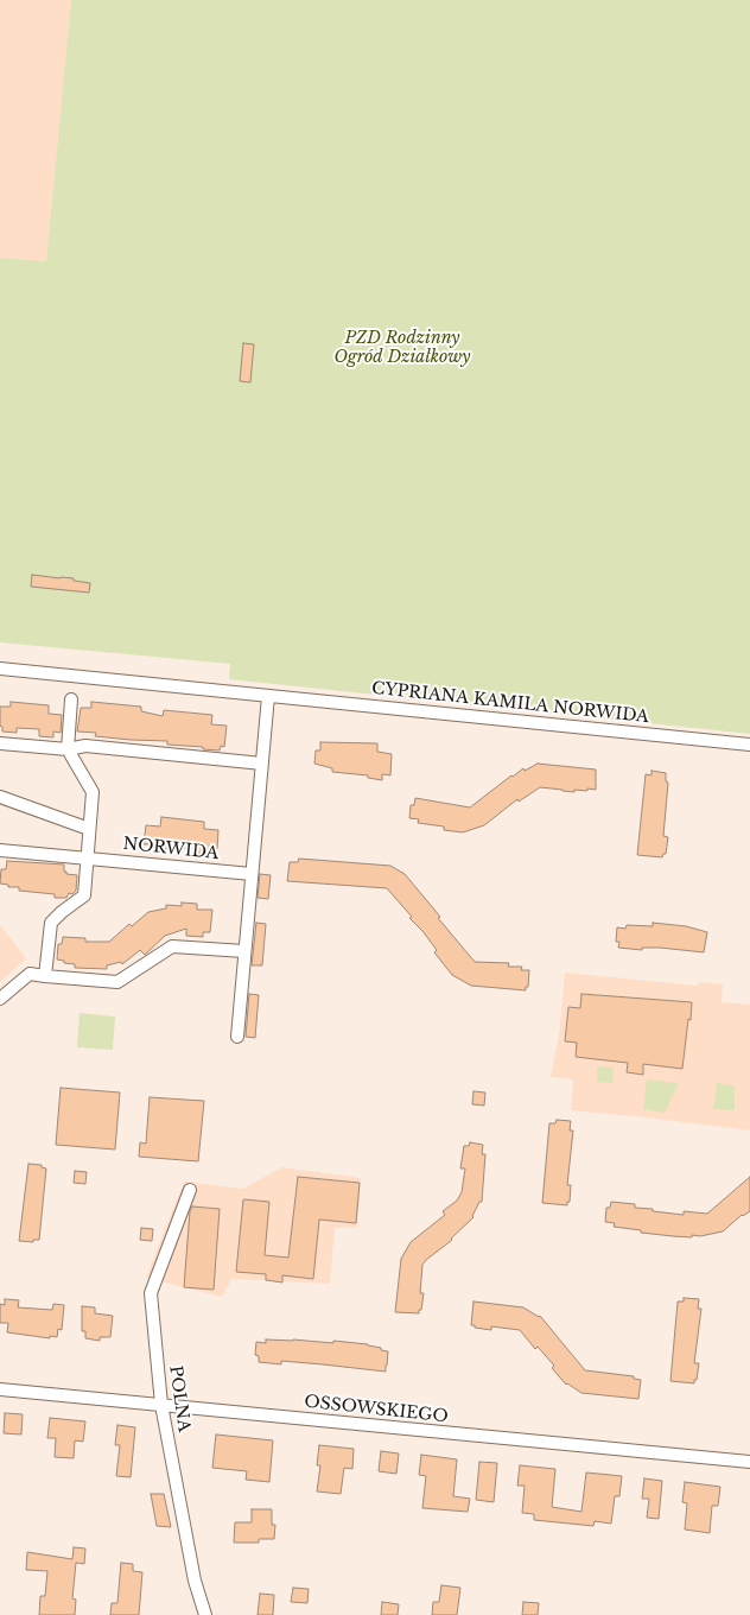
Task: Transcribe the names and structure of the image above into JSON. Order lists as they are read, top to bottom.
{
  "streets": {
    "street": [
      "CYPRIANA KAMILA NORWIDA",
      "NORWIDA",
      "POLNA",
      "OSSOWSKIEGO"
    ]
  },
  "crossings": [
    ["POLNA", "OSSOWSKIEGO"]
  ],
  "parks": ["PZD Rodzinny Ogród Działkowy"]
}
